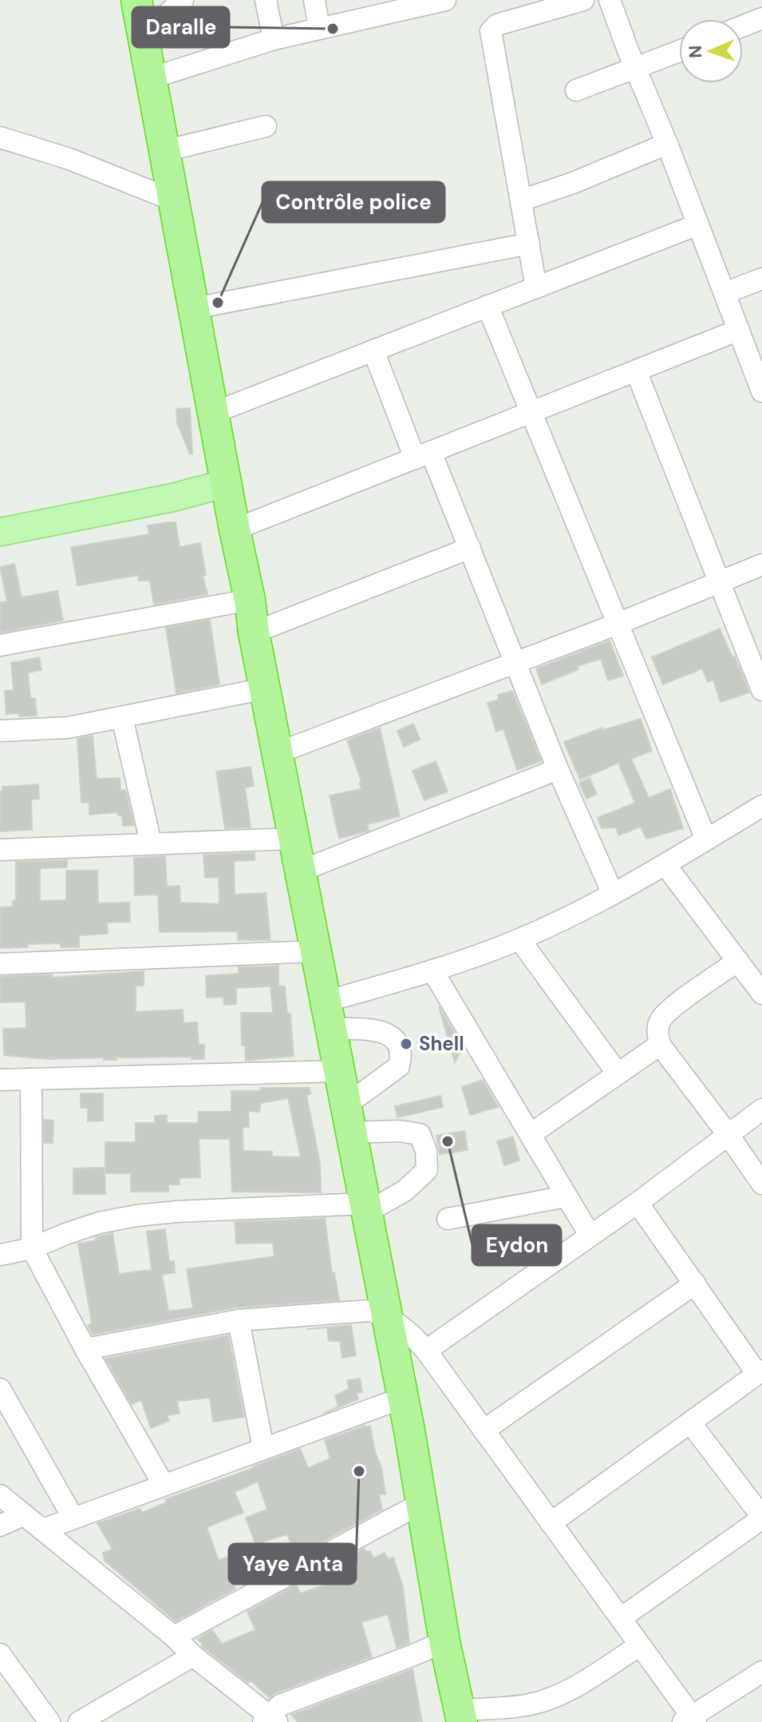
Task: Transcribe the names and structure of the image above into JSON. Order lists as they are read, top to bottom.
{
  "places": [
    "Daralle",
    "Contrôle police",
    "Shell",
    "Eydon",
    "Yaye Anta"
  ],
  "north": "left"
}
